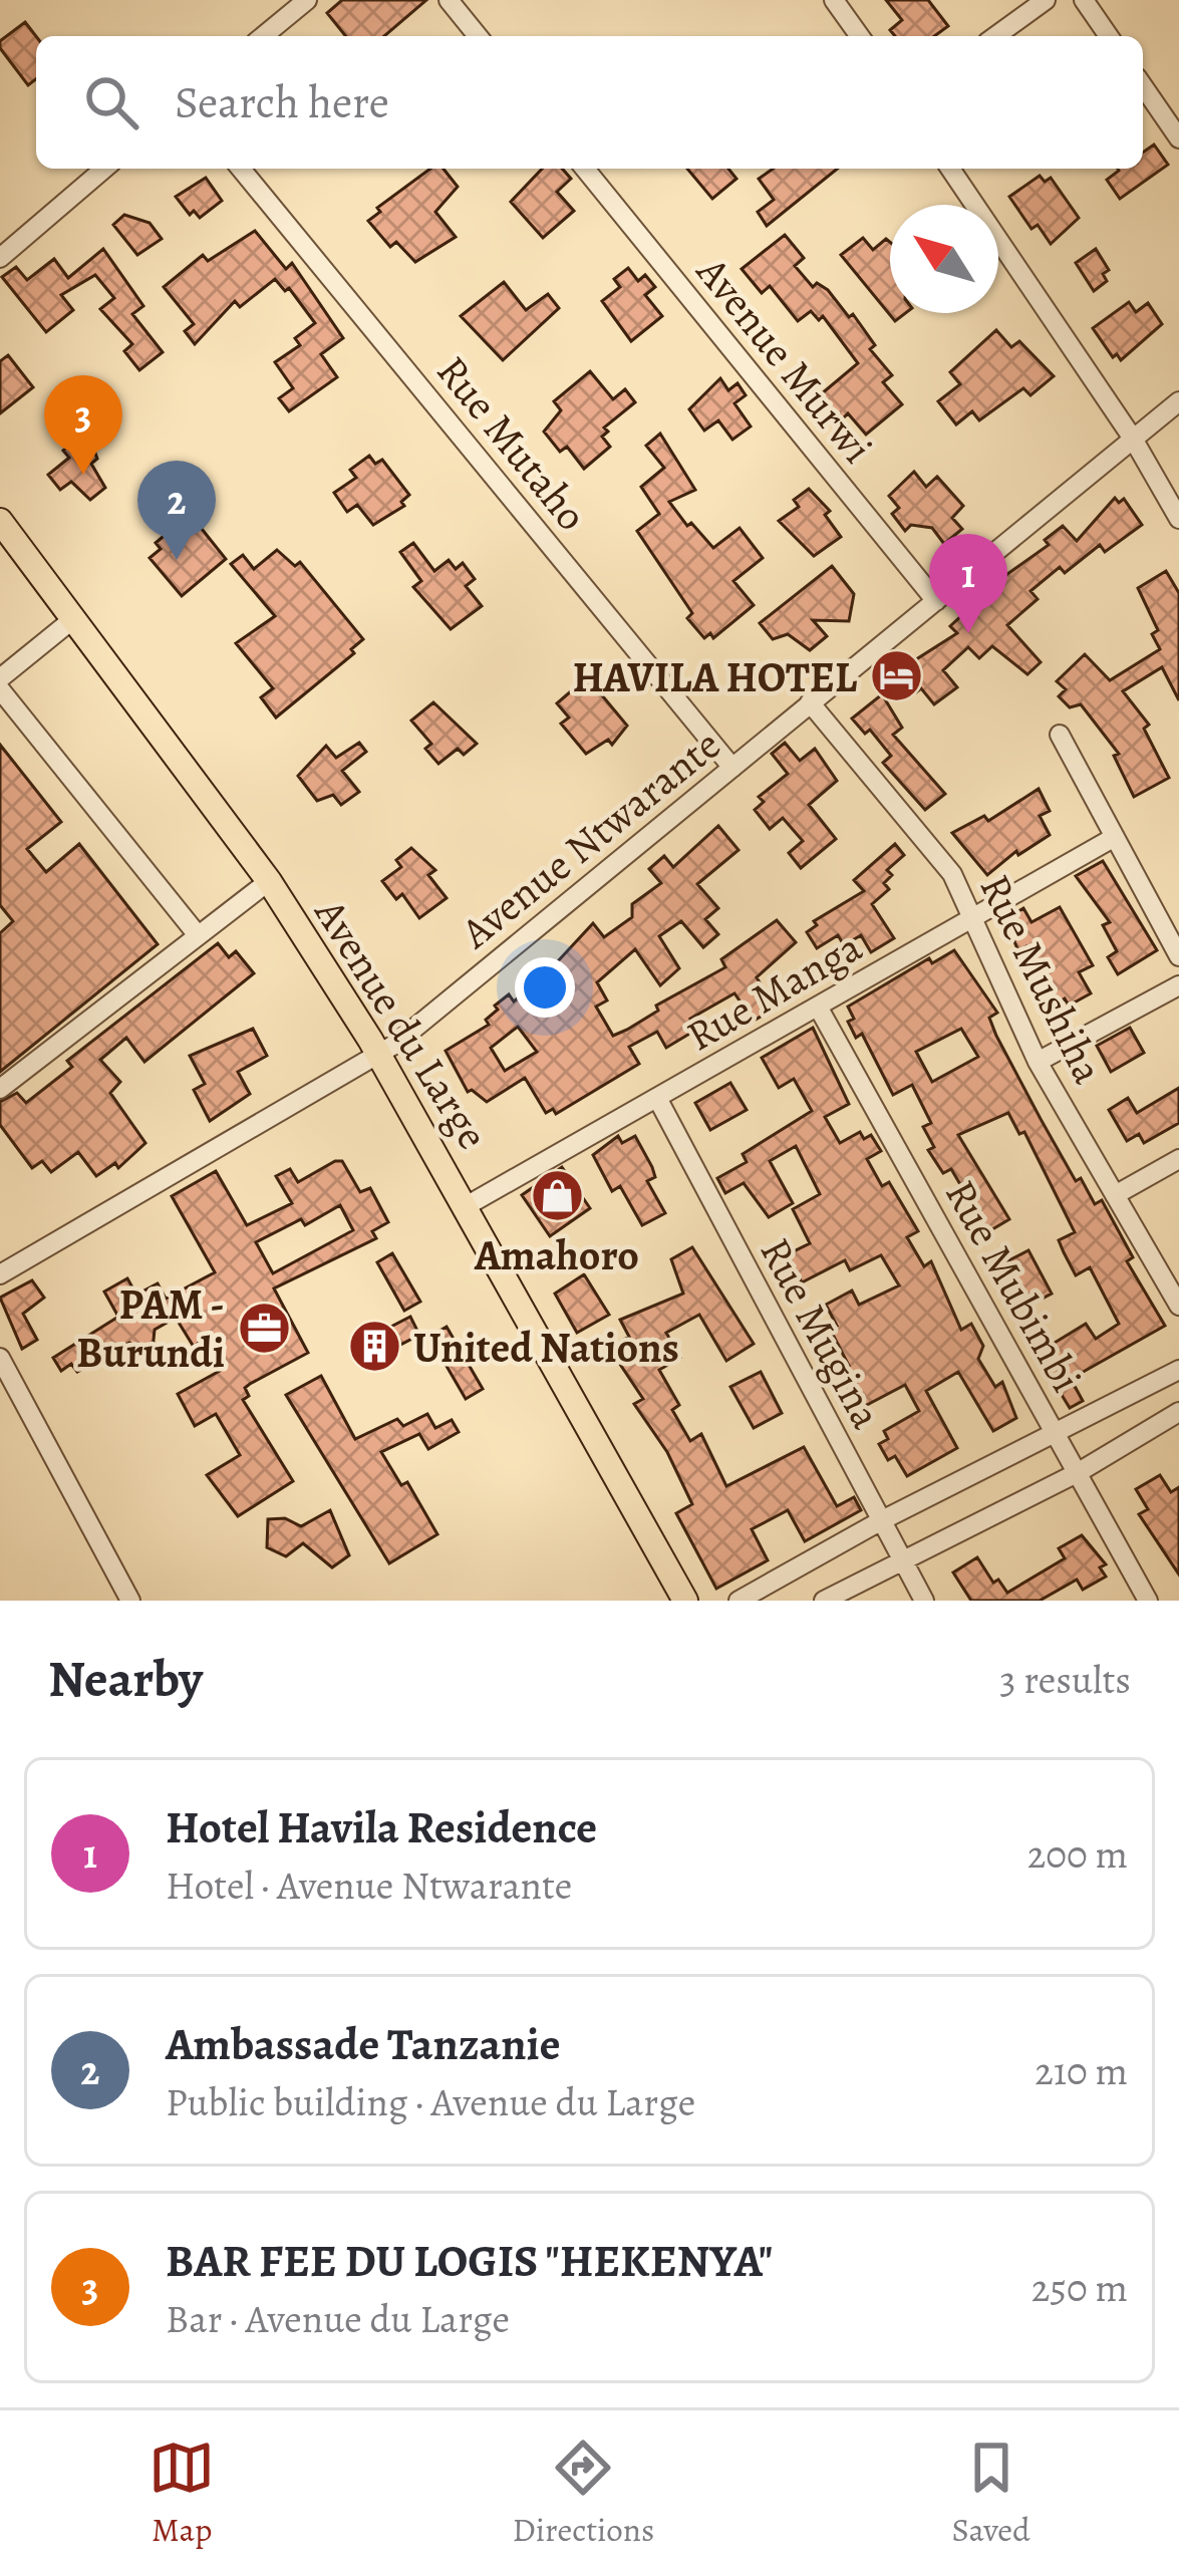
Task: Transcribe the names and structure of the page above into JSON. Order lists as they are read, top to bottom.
{
  "streets": {
    "main road": ["Avenue du Large"],
    "street": [
      "Avenue Murwi",
      "Rue Mutaho",
      "Avenue Ntwarante",
      "Rue Mushiha",
      "Rue Manga",
      "Rue Mubimbi",
      "Rue Mugina"
    ]
  },
  "crossings": [
    ["Avenue Murwi", "Avenue Ntwarante"],
    ["Rue Mutaho", "Avenue Ntwarante"],
    ["Avenue Ntwarante", "Rue Mushiha"],
    ["Avenue Ntwarante", "Avenue du Large"],
    ["Rue Mushiha", "Rue Manga"],
    ["Rue Manga", "Avenue du Large"],
    ["Rue Manga", "Rue Mubimbi"],
    ["Rue Manga", "Rue Mugina"]
  ],
  "places": {
    "hotel": ["HAVILA HOTEL"],
    "shop": ["Amahoro"],
    "office": ["PAM - Burundi"],
    "building": ["United Nations"]
  },
  "north": "top left",
  "page": {
    "search": "Search here",
    "pins": ["3", "2", "1"],
    "heading": ["Nearby", "3 results"],
    "list": [
      {
        "mark": "1",
        "name": "Hotel Havila Residence",
        "note": "Hotel · Avenue Ntwarante",
        "value": "200 m"
      },
      {
        "mark": "2",
        "name": "Ambassade Tanzanie",
        "note": "Public building · Avenue du Large",
        "value": "210 m"
      },
      {
        "mark": "3",
        "name": "BAR FEE DU LOGIS \"HEKENYA\"",
        "note": "Bar · Avenue du Large",
        "value": "250 m"
      }
    ],
    "nav": ["Map", "Directions", "Saved"]
  }
}
